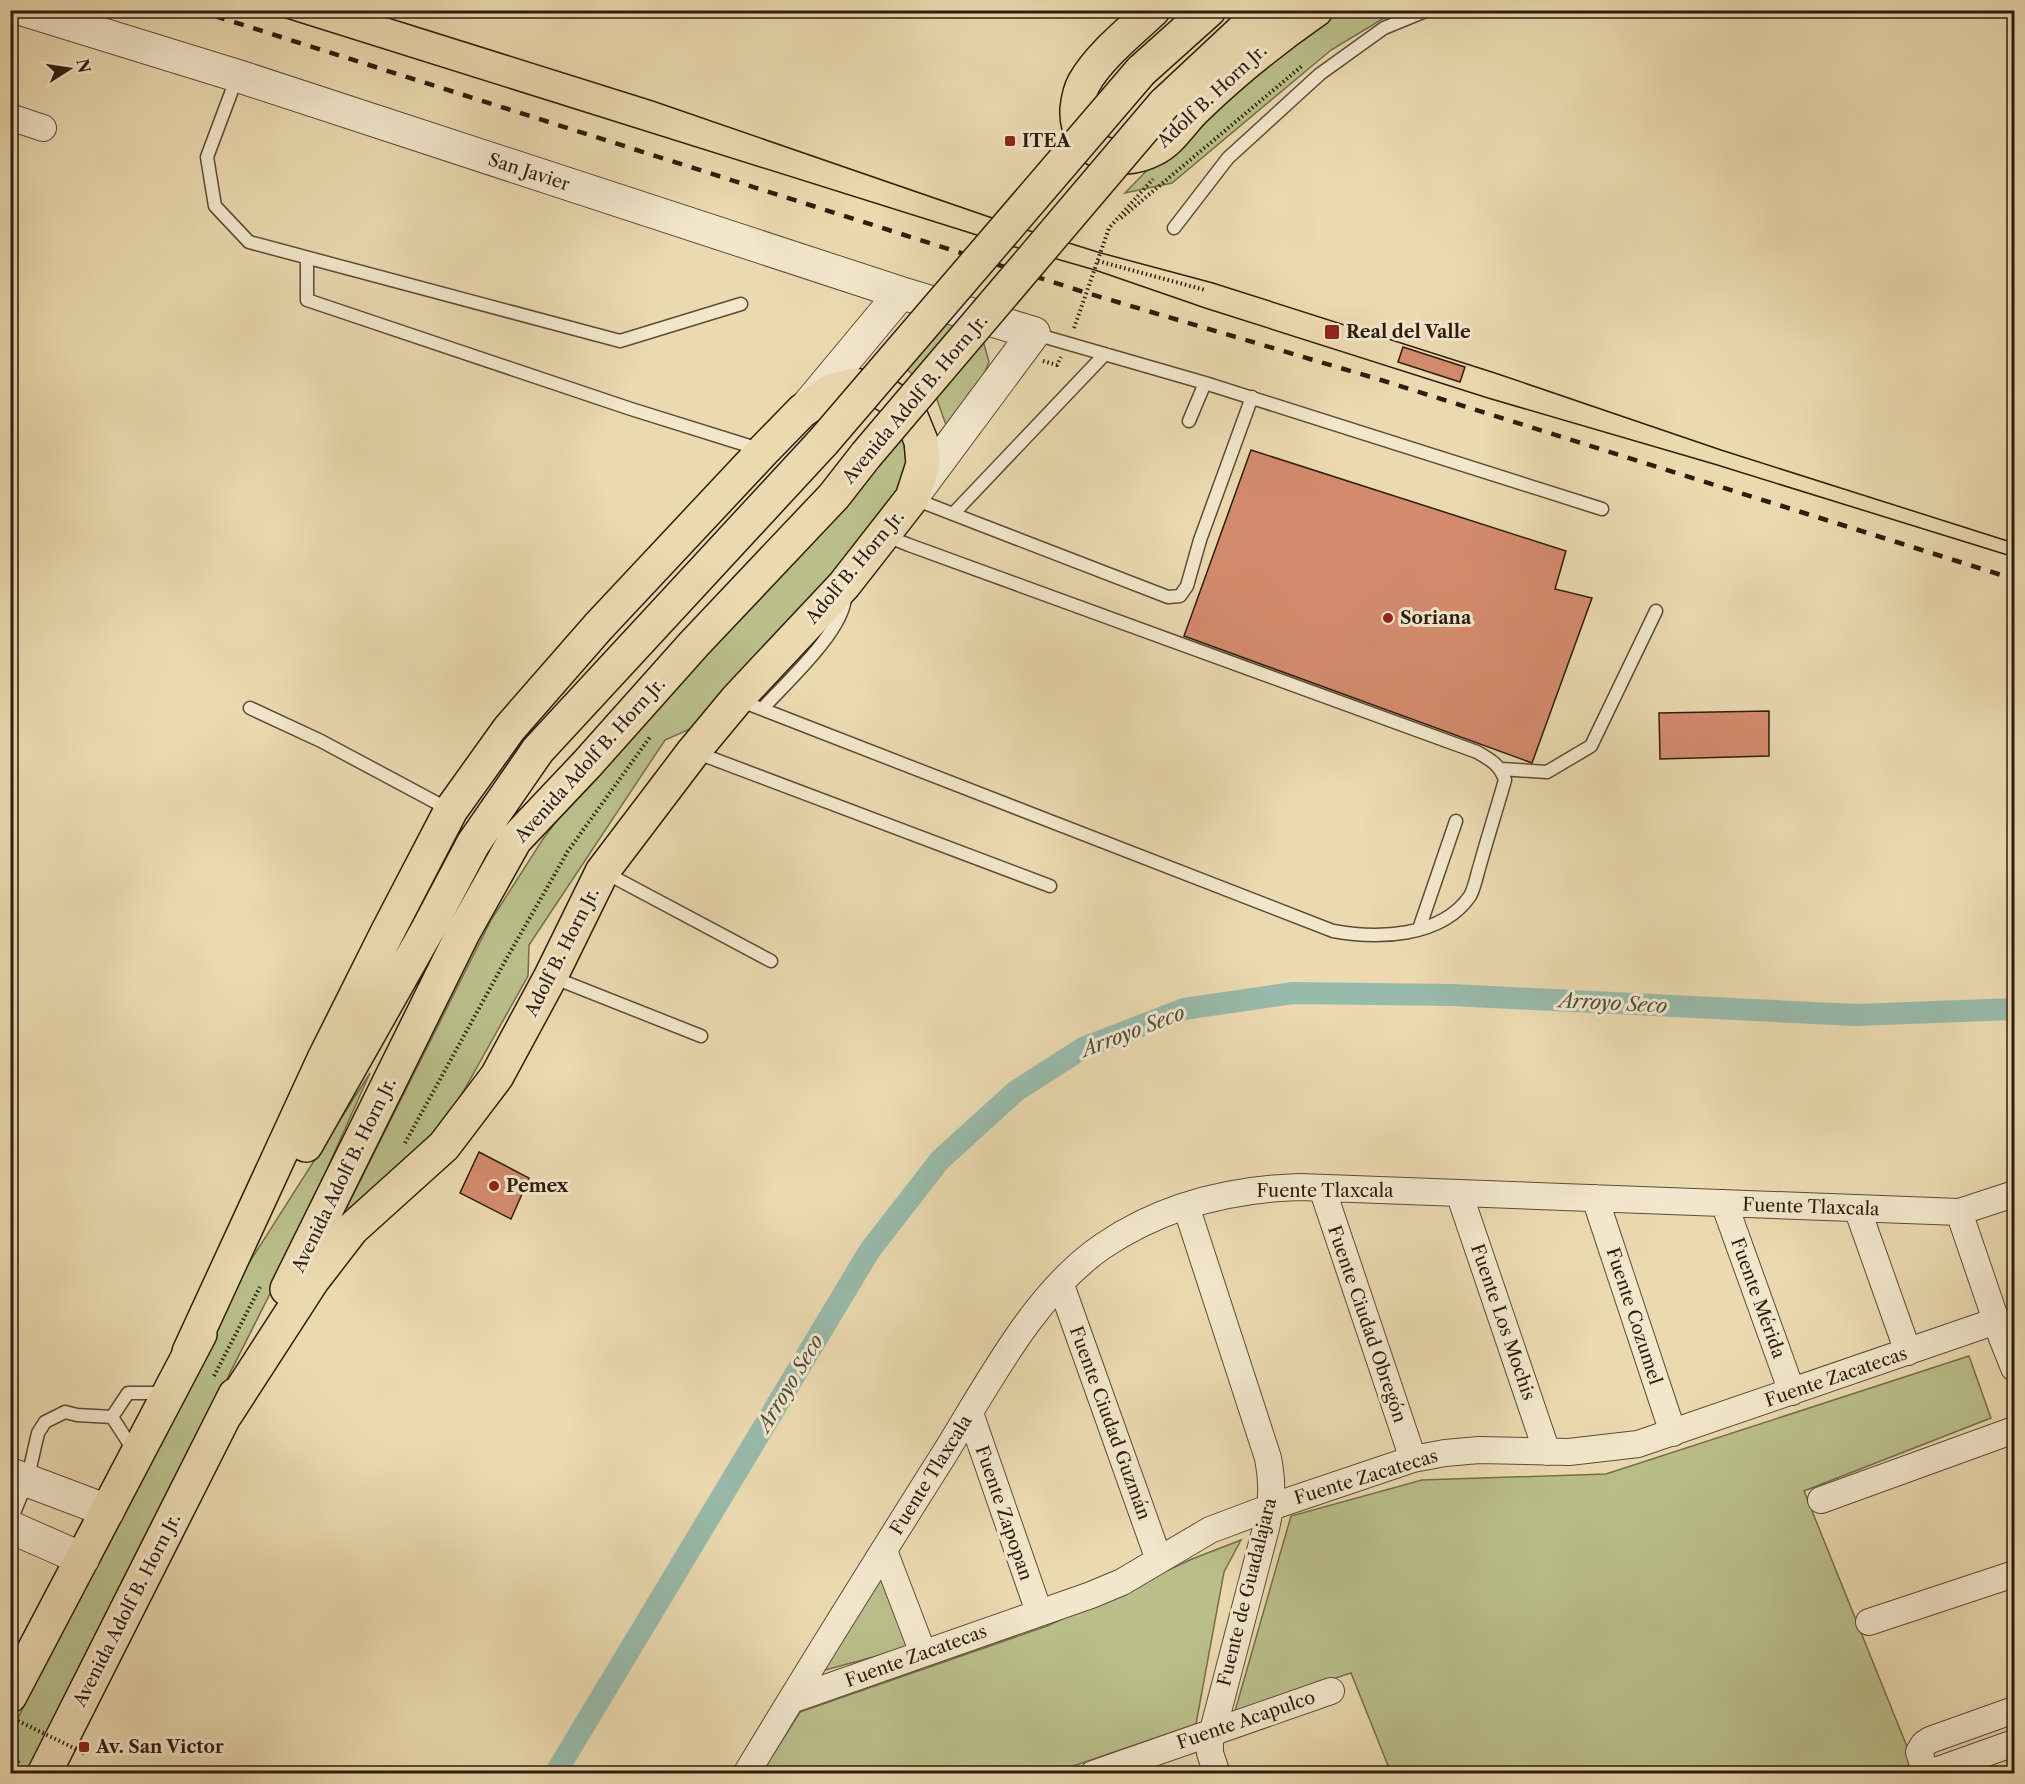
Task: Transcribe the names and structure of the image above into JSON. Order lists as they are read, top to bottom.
{
  "streets": {
    "main road": ["Adolf B. Horn Jr.", "Avenida Adolf B. Horn Jr."],
    "street": [
      "San Javier",
      "Fuente Tlaxcala",
      "Fuente Mérida",
      "Fuente Cozumel",
      "Fuente Los Mochis",
      "Fuente Ciudad Obregón",
      "Fuente Zacatecas",
      "Fuente Ciudad Guzmán",
      "Fuente Zapopan",
      "Fuente de Guadalajara",
      "Fuente Acapulco"
    ]
  },
  "crossings": [
    ["Adolf B. Horn Jr.", "San Javier"],
    ["Adolf B. Horn Jr.", "Avenida Adolf B. Horn Jr."],
    ["Fuente Tlaxcala", "Fuente Mérida"],
    ["Fuente Tlaxcala", "Fuente Cozumel"],
    ["Fuente Tlaxcala", "Fuente Los Mochis"],
    ["Fuente Tlaxcala", "Fuente Ciudad Obregón"],
    ["Fuente Tlaxcala", "Fuente Zacatecas"],
    ["Fuente Tlaxcala", "Fuente Ciudad Guzmán"],
    ["Fuente Tlaxcala", "Fuente Zapopan"],
    ["Fuente Tlaxcala", "Fuente de Guadalajara"],
    ["Fuente Mérida", "Fuente Zacatecas"],
    ["Fuente Cozumel", "Fuente Zacatecas"],
    ["Fuente Los Mochis", "Fuente Zacatecas"],
    ["Fuente Ciudad Obregón", "Fuente Zacatecas"],
    ["Fuente Zacatecas", "Fuente Ciudad Guzmán"],
    ["Fuente Zacatecas", "Fuente Zapopan"],
    ["Fuente Zacatecas", "Fuente de Guadalajara"],
    ["Fuente de Guadalajara", "Fuente Acapulco"]
  ],
  "water": ["Arroyo Seco"],
  "places": {
    "transit": ["ITEA", "Real del Valle", "Av. San Victor"],
    "other": ["Soriana", "Pemex"]
  },
  "north": "right"
}
